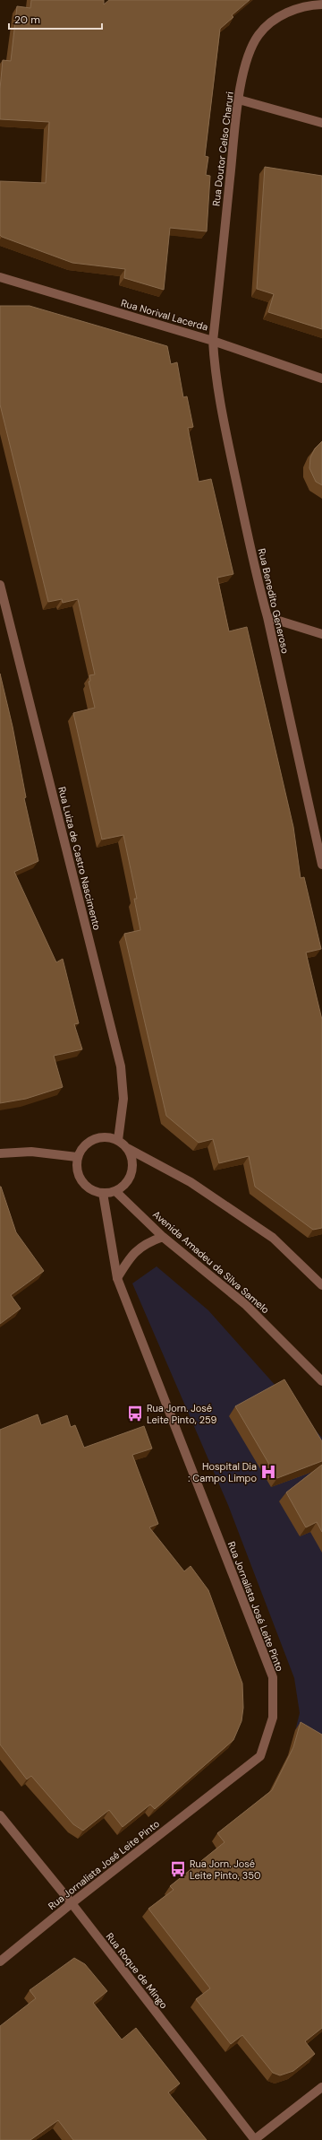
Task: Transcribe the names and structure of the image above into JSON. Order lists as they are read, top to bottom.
{
  "streets": {
    "street": [
      "Rua Doutor Celso Charuri",
      "Rua Norival Lacerda",
      "Rua Benedito Generoso",
      "Rua Luiza de Castro Nascimento",
      "Avenida Amadeu da Silva Samelo",
      "Rua Jornalista José Leite Pinto",
      "Rua Roque de Mingo"
    ]
  },
  "crossings": [
    ["Rua Doutor Celso Charuri", "Rua Norival Lacerda"],
    ["Rua Doutor Celso Charuri", "Rua Benedito Generoso"],
    ["Rua Norival Lacerda", "Rua Benedito Generoso"],
    ["Rua Luiza de Castro Nascimento", "Avenida Amadeu da Silva Samelo"],
    ["Rua Luiza de Castro Nascimento", "Rua Jornalista José Leite Pinto"],
    ["Avenida Amadeu da Silva Samelo", "Rua Jornalista José Leite Pinto"],
    ["Rua Jornalista José Leite Pinto", "Rua Roque de Mingo"]
  ],
  "places": {
    "bus stop": ["Rua Jorn. José Leite Pinto, 259", "Rua Jorn. José Leite Pinto, 350"],
    "hospital": ["Hospital Dia : Campo Limpo"]
  },
  "scale_bar": "20 m"
}
